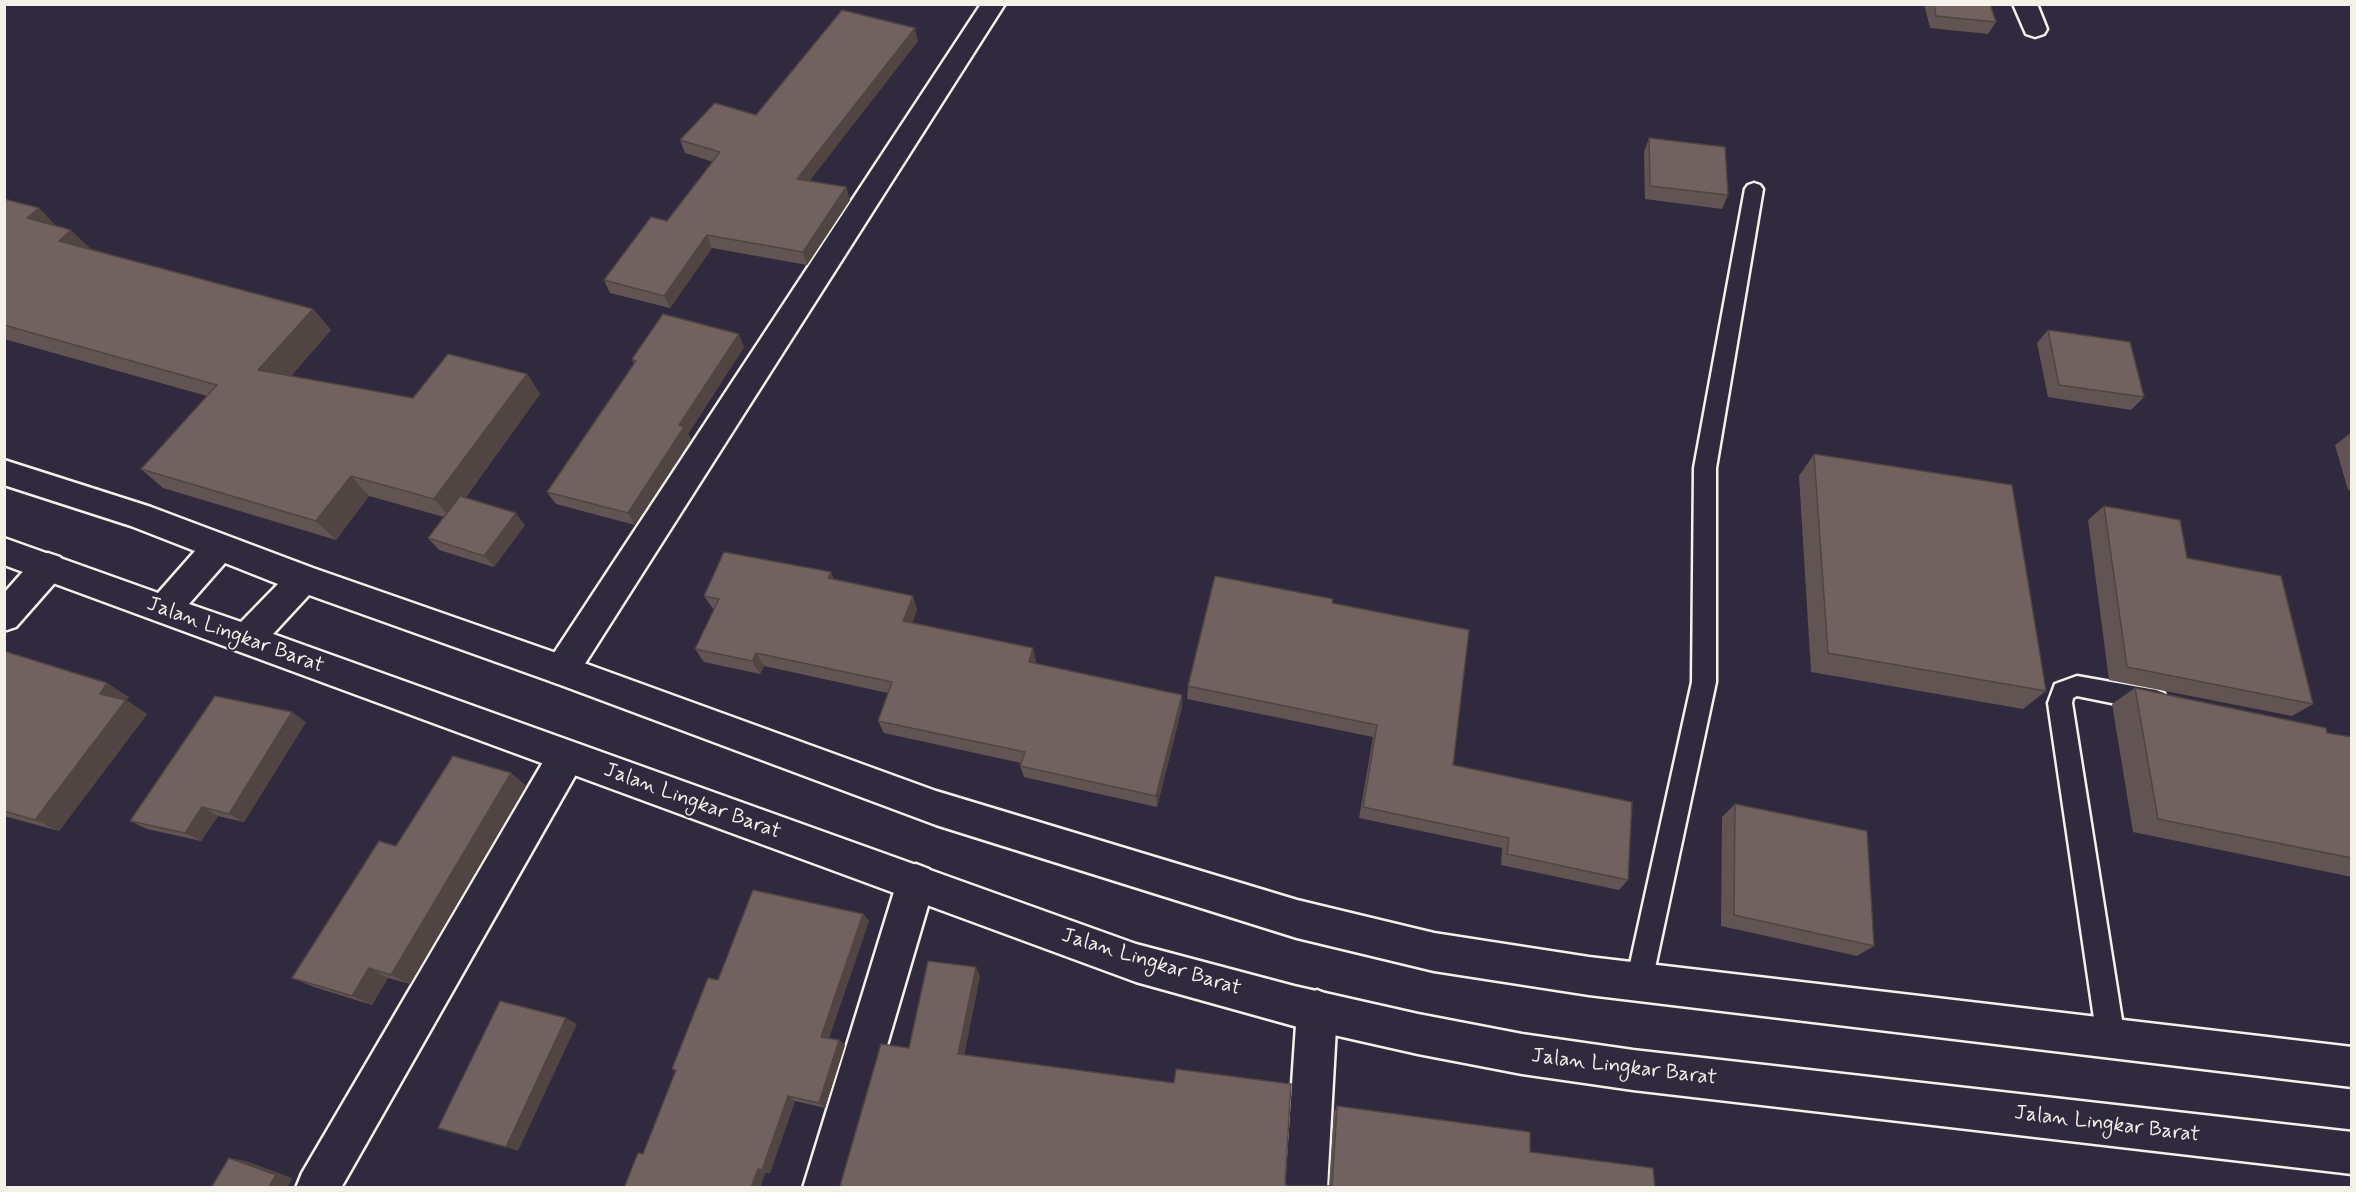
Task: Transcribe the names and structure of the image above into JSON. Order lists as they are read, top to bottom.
{
  "streets": {
    "main road": ["Jalan Lingkar Barat"]
  }
}
